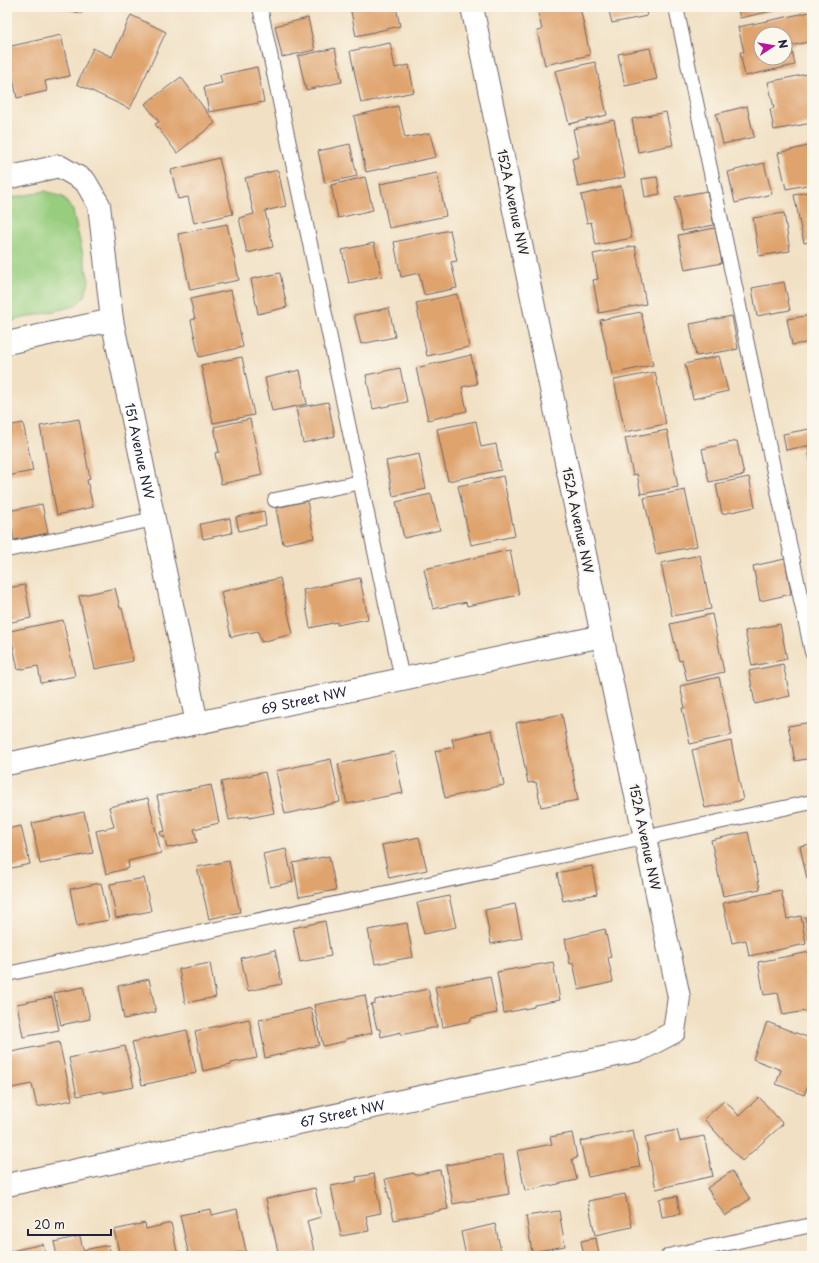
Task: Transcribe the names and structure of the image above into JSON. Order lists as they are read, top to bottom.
{
  "streets": {
    "street": [
      "152A Avenue NW",
      "151 Avenue NW",
      "69 Street NW",
      "67 Street NW"
    ]
  },
  "crossings": [
    ["152A Avenue NW", "69 Street NW"],
    ["152A Avenue NW", "67 Street NW"],
    ["151 Avenue NW", "69 Street NW"]
  ],
  "scale_bar": "20 m",
  "north": "right"
}
